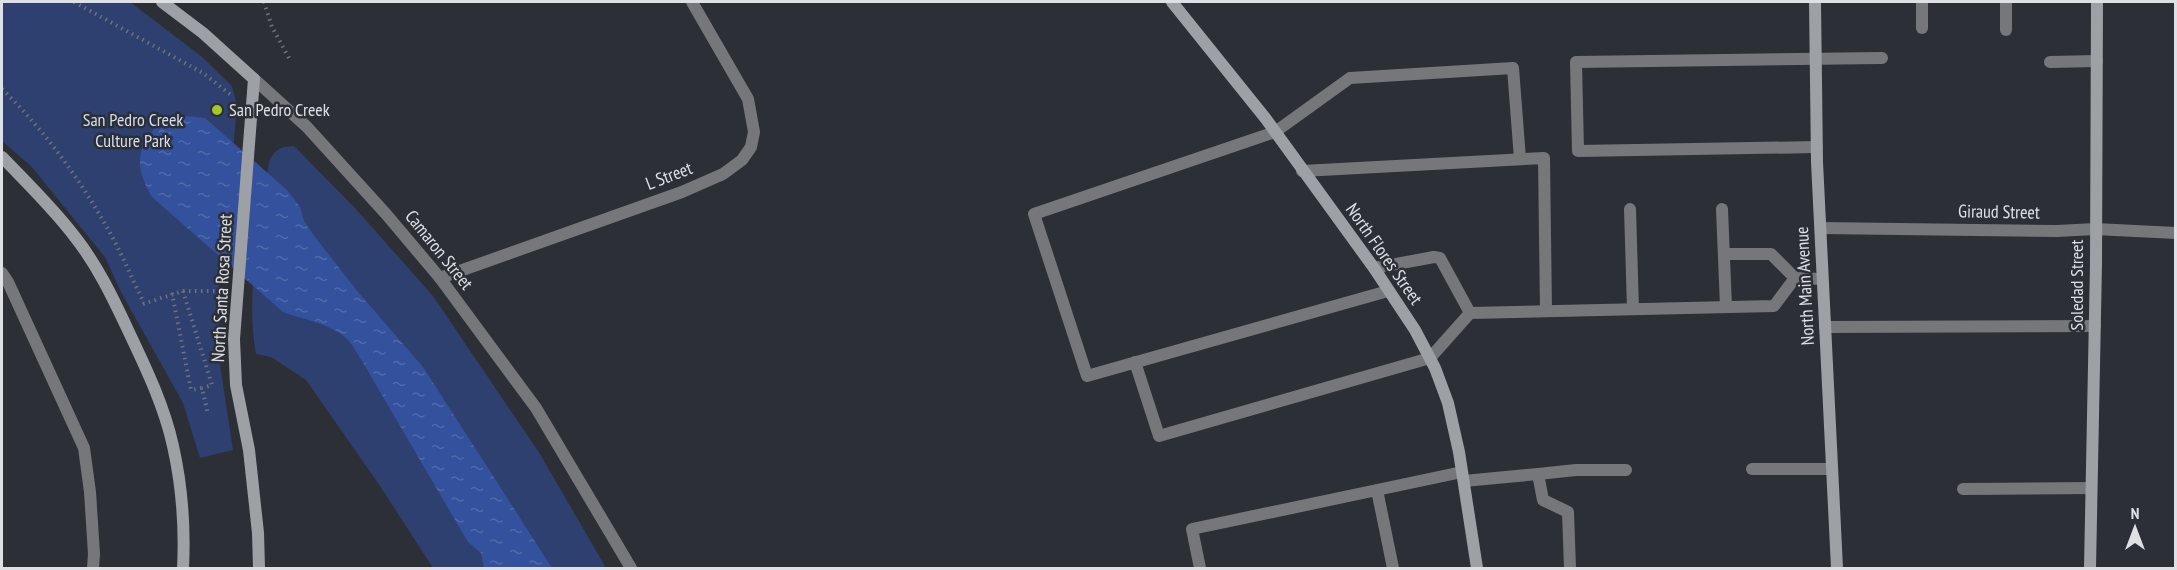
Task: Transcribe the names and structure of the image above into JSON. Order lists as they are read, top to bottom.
{
  "streets": {
    "main road": [
      "Camaron Street",
      "North Flores Street",
      "Soledad Street",
      "North Main Avenue",
      "North Santa Rosa Street"
    ],
    "street": ["L Street", "Giraud Street"]
  },
  "crossings": [
    ["L Street", "Camaron Street"],
    ["Giraud Street", "Soledad Street"],
    ["Giraud Street", "North Main Avenue"],
    ["Camaron Street", "North Santa Rosa Street"]
  ],
  "parks": ["San Pedro Creek Culture Park"],
  "places": ["San Pedro Creek"],
  "north": "top"
}
